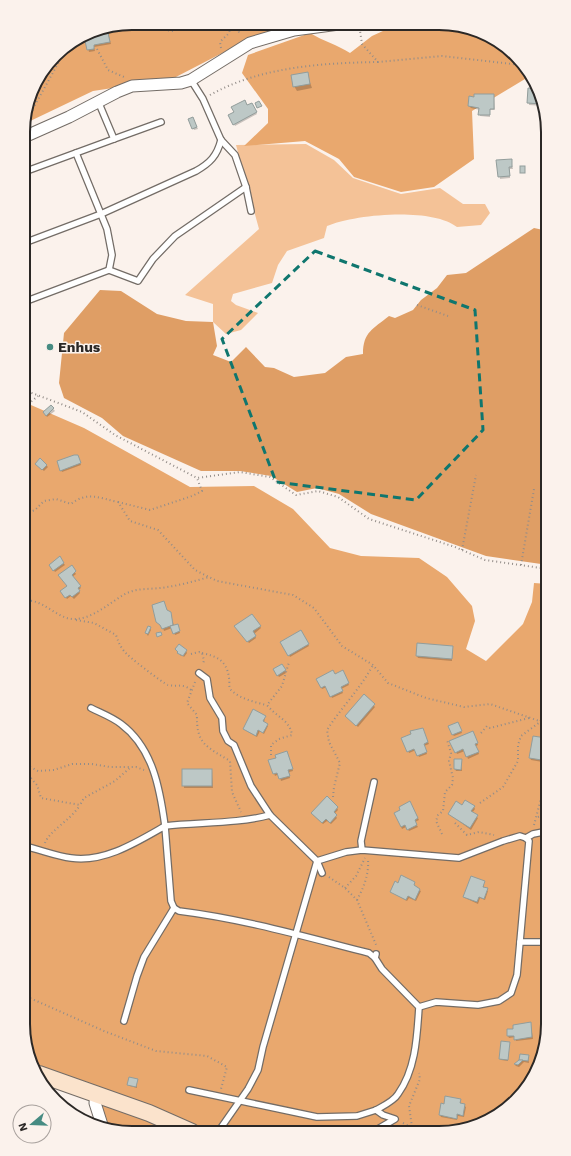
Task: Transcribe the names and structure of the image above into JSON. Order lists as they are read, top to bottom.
{
  "places": ["Enhus"],
  "north": "left"
}
